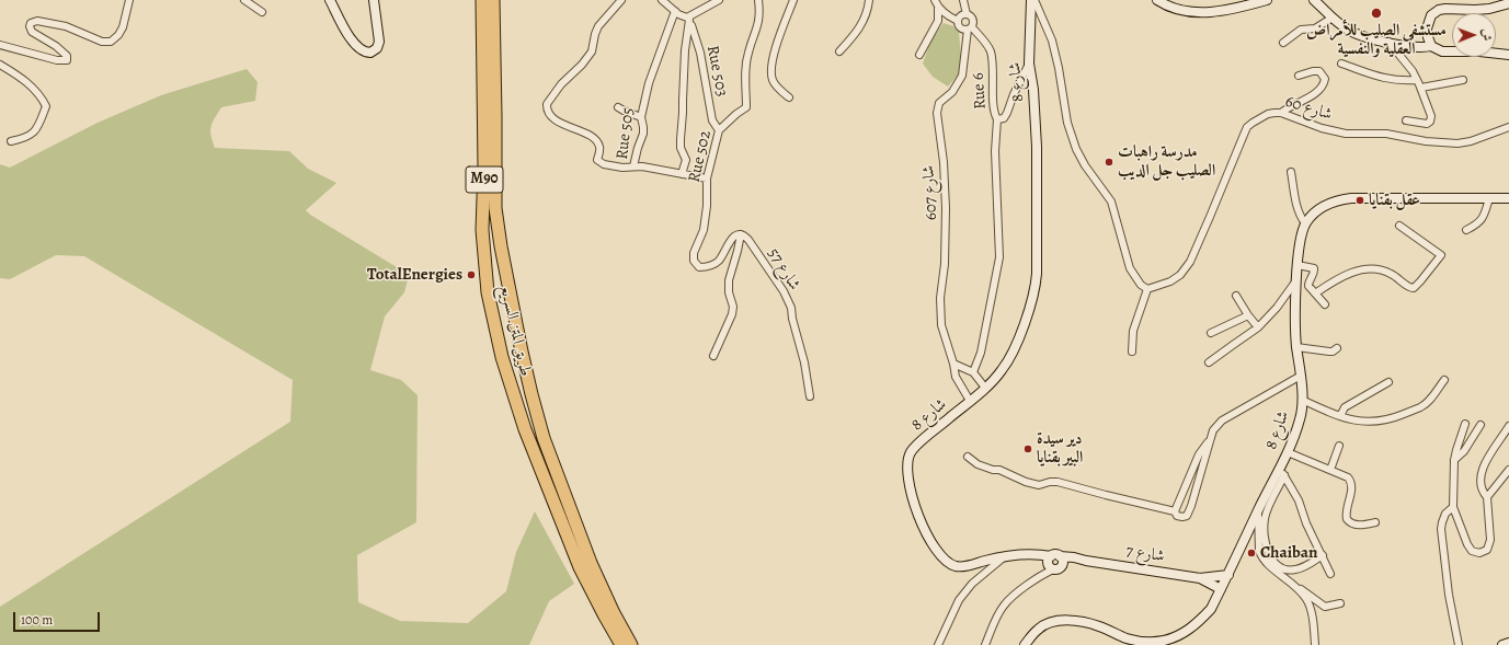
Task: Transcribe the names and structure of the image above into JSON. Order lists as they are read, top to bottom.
{
  "streets": {
    "highway": ["M90", "طريق المتن السريع"],
    "street": [
      "Rue 503",
      "شارع 8",
      "Rue 6",
      "شارع 60",
      "Rue 505",
      "Rue 502",
      "شارع 607",
      "شارع 57",
      "شارع 7"
    ]
  },
  "crossings": [
    ["Rue 503", "Rue 502"],
    ["شارع 8", "Rue 6"],
    ["شارع 8", "شارع 607"],
    ["شارع 8", "شارع 7"],
    ["Rue 6", "شارع 607"],
    ["Rue 505", "Rue 502"],
    ["Rue 502", "شارع 57"]
  ],
  "places": [
    "مستشفى الصليب للأمراض العقلية والنفسية",
    "مدرسة راهبات الصليب جل الديب",
    "عقل بقنايا",
    "TotalEnergies",
    "دير سيدة البير بقنايا",
    "Chaiban"
  ],
  "scale_bar": "100 m",
  "north": "right"
}
